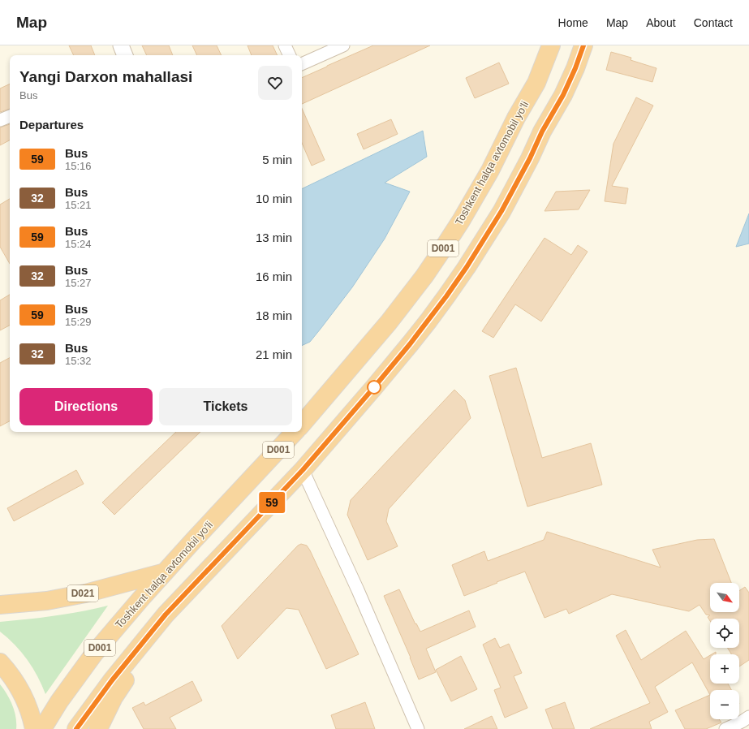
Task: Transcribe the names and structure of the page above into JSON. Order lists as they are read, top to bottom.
{
  "streets": {
    "highway": ["Toshkent halqa avtomobil yo'li", "D001", "D021"]
  },
  "crossings": [
    ["Toshkent halqa avtomobil yo'li", "D021"]
  ],
  "lines": ["bus line 59"],
  "north": "bottom right",
  "page": {
    "header": "Map",
    "nav": [
      "Home",
      "Map",
      "About",
      "Contact"
    ],
    "on_map": "59",
    "heading": [
      ["Yangi Darxon mahallasi", "Bus"],
      "Departures"
    ],
    "list": [
      {
        "mark": "59",
        "name": "Bus",
        "note": "15:16",
        "value": "5 min"
      },
      {
        "mark": "32",
        "name": "Bus",
        "note": "15:21",
        "value": "10 min"
      },
      {
        "mark": "59",
        "name": "Bus",
        "note": "15:24",
        "value": "13 min"
      },
      {
        "mark": "32",
        "name": "Bus",
        "note": "15:27",
        "value": "16 min"
      },
      {
        "mark": "59",
        "name": "Bus",
        "note": "15:29",
        "value": "18 min"
      },
      {
        "mark": "32",
        "name": "Bus",
        "note": "15:32",
        "value": "21 min"
      }
    ],
    "buttons": ["Directions", "Tickets"],
    "map_buttons": ["+", "−"]
  }
}
